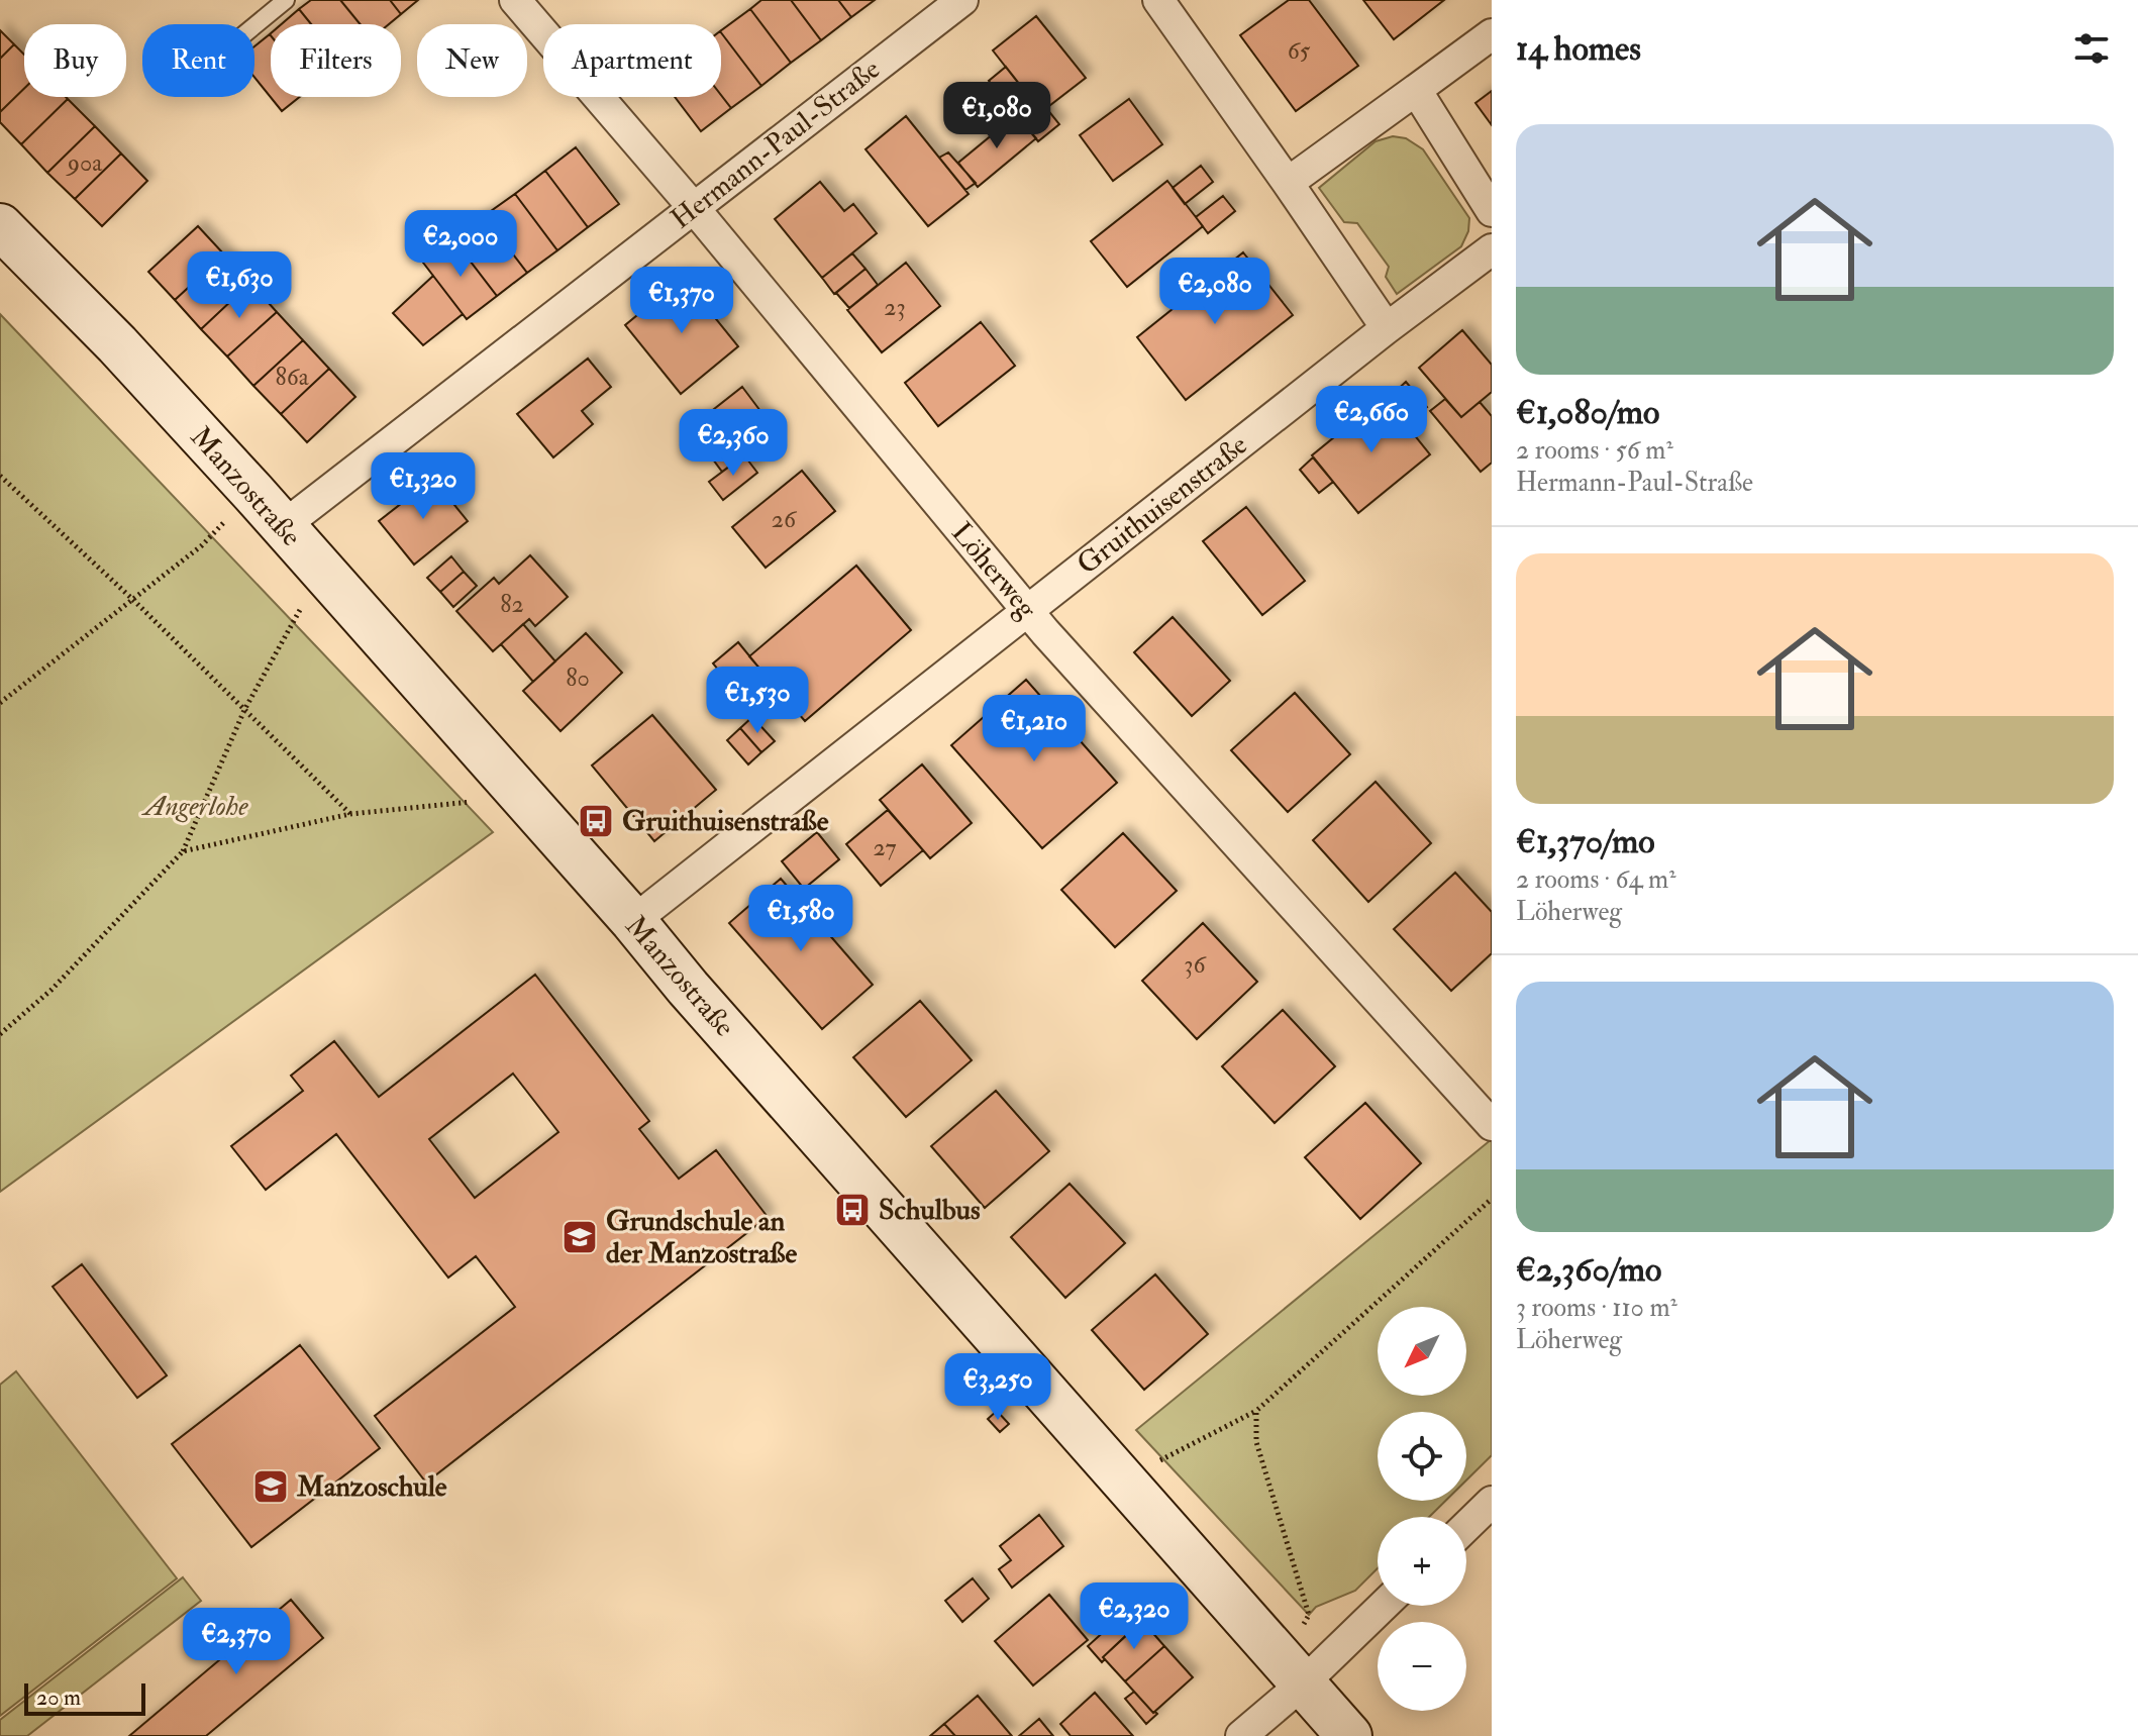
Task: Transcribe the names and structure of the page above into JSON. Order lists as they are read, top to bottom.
{
  "streets": {
    "street": [
      "Hermann-Paul-Straße",
      "Manzostraße",
      "Gruithuisenstraße",
      "Löherweg"
    ]
  },
  "crossings": [
    ["Hermann-Paul-Straße", "Manzostraße"],
    ["Hermann-Paul-Straße", "Löherweg"],
    ["Manzostraße", "Gruithuisenstraße"],
    ["Gruithuisenstraße", "Löherweg"]
  ],
  "parks": ["Angerlohe"],
  "places": {
    "bus stop": ["Gruithuisenstraße", "Schulbus"],
    "school or university": ["Grundschule an der Manzostraße", "Manzoschule"]
  },
  "house_numbers": [
    "65",
    "90a",
    "23",
    "86a",
    "26",
    "82",
    "80",
    "27",
    "36"
  ],
  "scale_bar": "20 m",
  "north": "bottom left",
  "page": {
    "heading": "14 homes",
    "chip": [
      "Buy",
      "Rent",
      "Filters",
      "New",
      "Apartment"
    ],
    "price": [
      "€1,080",
      "€2,000",
      "€1,630",
      "€2,080",
      "€1,370",
      "€2,660",
      "€2,360",
      "€1,320",
      "€1,530",
      "€1,210",
      "€1,580",
      "€3,250",
      "€2,320",
      "€2,370"
    ],
    "list": [
      {
        "name": "€1,080/mo",
        "note": "2 rooms · 56 m² · Hermann-Paul-Straße"
      },
      {
        "name": "€1,370/mo",
        "note": "2 rooms · 64 m² · Löherweg"
      },
      {
        "name": "€2,360/mo",
        "note": "3 rooms · 110 m² · Löherweg"
      }
    ],
    "map_buttons": ["+", "−"],
    "scale": "20 m"
  }
}
